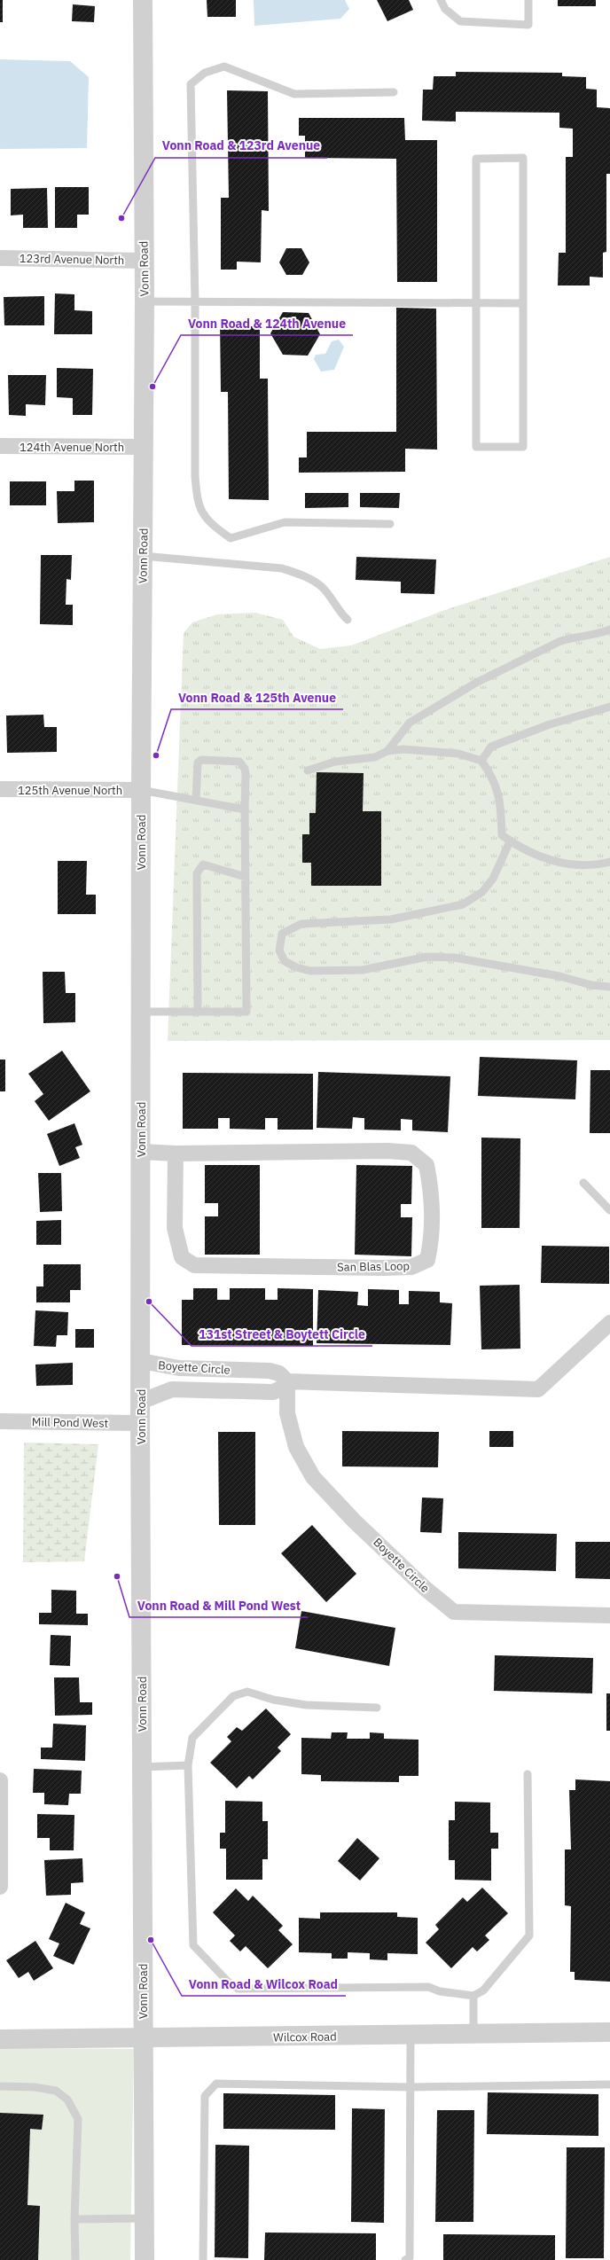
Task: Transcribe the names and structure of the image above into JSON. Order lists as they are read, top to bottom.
{
  "streets": {
    "street": [
      "123rd Avenue North",
      "Vonn Road",
      "124th Avenue North",
      "125th Avenue North",
      "San Blas Loop",
      "Boyette Circle",
      "Mill Pond West",
      "Wilcox Road"
    ]
  },
  "crossings": [
    ["123rd Avenue North", "Vonn Road"],
    ["Vonn Road", "124th Avenue North"],
    ["Vonn Road", "125th Avenue North"],
    ["Vonn Road", "San Blas Loop"],
    ["Vonn Road", "Boyette Circle"],
    ["Vonn Road", "Mill Pond West"],
    ["Vonn Road", "Wilcox Road"]
  ],
  "places": [
    "Vonn Road & 123rd Avenue",
    "Vonn Road & 124th Avenue",
    "Vonn Road & 125th Avenue",
    "131st Street & Boytett Circle",
    "Vonn Road & Mill Pond West",
    "Vonn Road & Wilcox Road"
  ]
}
